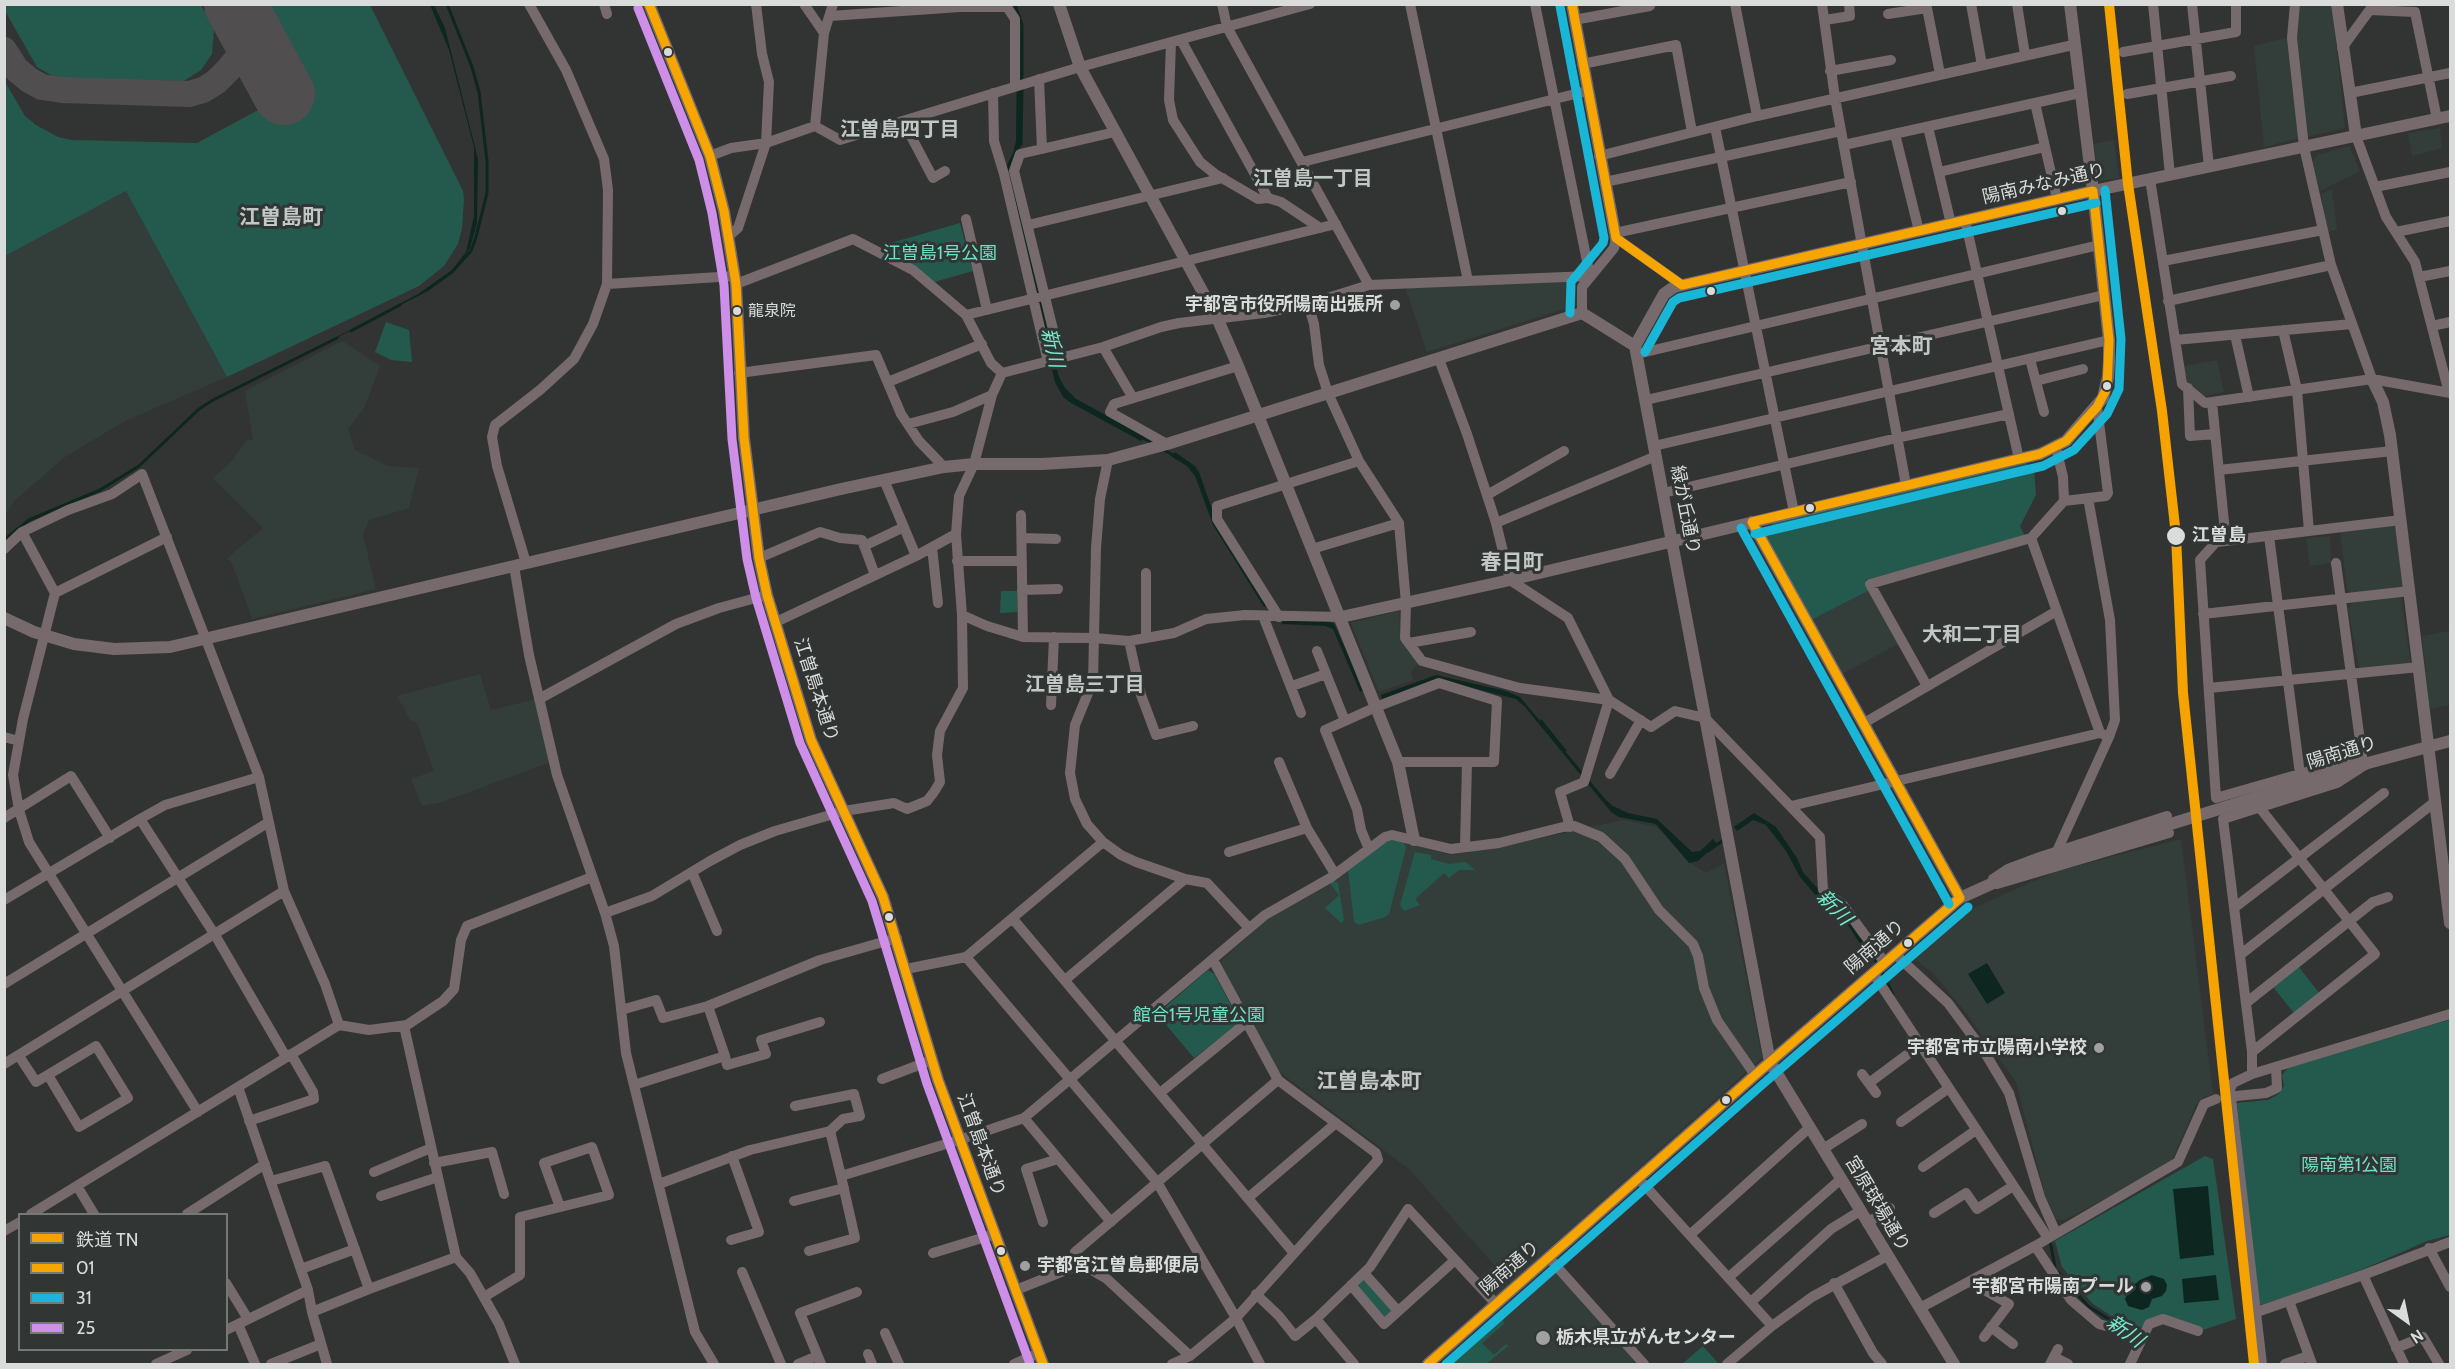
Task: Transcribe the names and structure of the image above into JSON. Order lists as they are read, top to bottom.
{
  "streets": {
    "street": [
      "陽南みなみ通り",
      "緑が丘通り",
      "江曽島本通り",
      "陽南通り",
      "宮原球場通り"
    ]
  },
  "crossings": [
    ["緑が丘通り", "陽南通り"],
    ["緑が丘通り", "宮原球場通り"],
    ["陽南通り", "宮原球場通り"]
  ],
  "districts": [
    "江曽島四丁目",
    "江曽島一丁目",
    "江曽島町",
    "宮本町",
    "春日町",
    "大和二丁目",
    "江曽島三丁目",
    "江曽島本町"
  ],
  "water": ["新川"],
  "parks": ["江曽島1号公園", "館合1号児童公園", "陽南第1公園"],
  "places": [
    "宇都宮市役所陽南出張所",
    "龍泉院",
    "江曽島",
    "宇都宮市立陽南小学校",
    "宇都宮江曽島郵便局",
    "宇都宮市陽南プール",
    "栃木県立がんセンター"
  ],
  "lines": [
    "rail line TN",
    "transit line 01",
    "transit line 31",
    "transit line 25"
  ],
  "legend": [
    "鉄道 TN",
    "01",
    "31",
    "25"
  ],
  "north": "bottom right"
}
